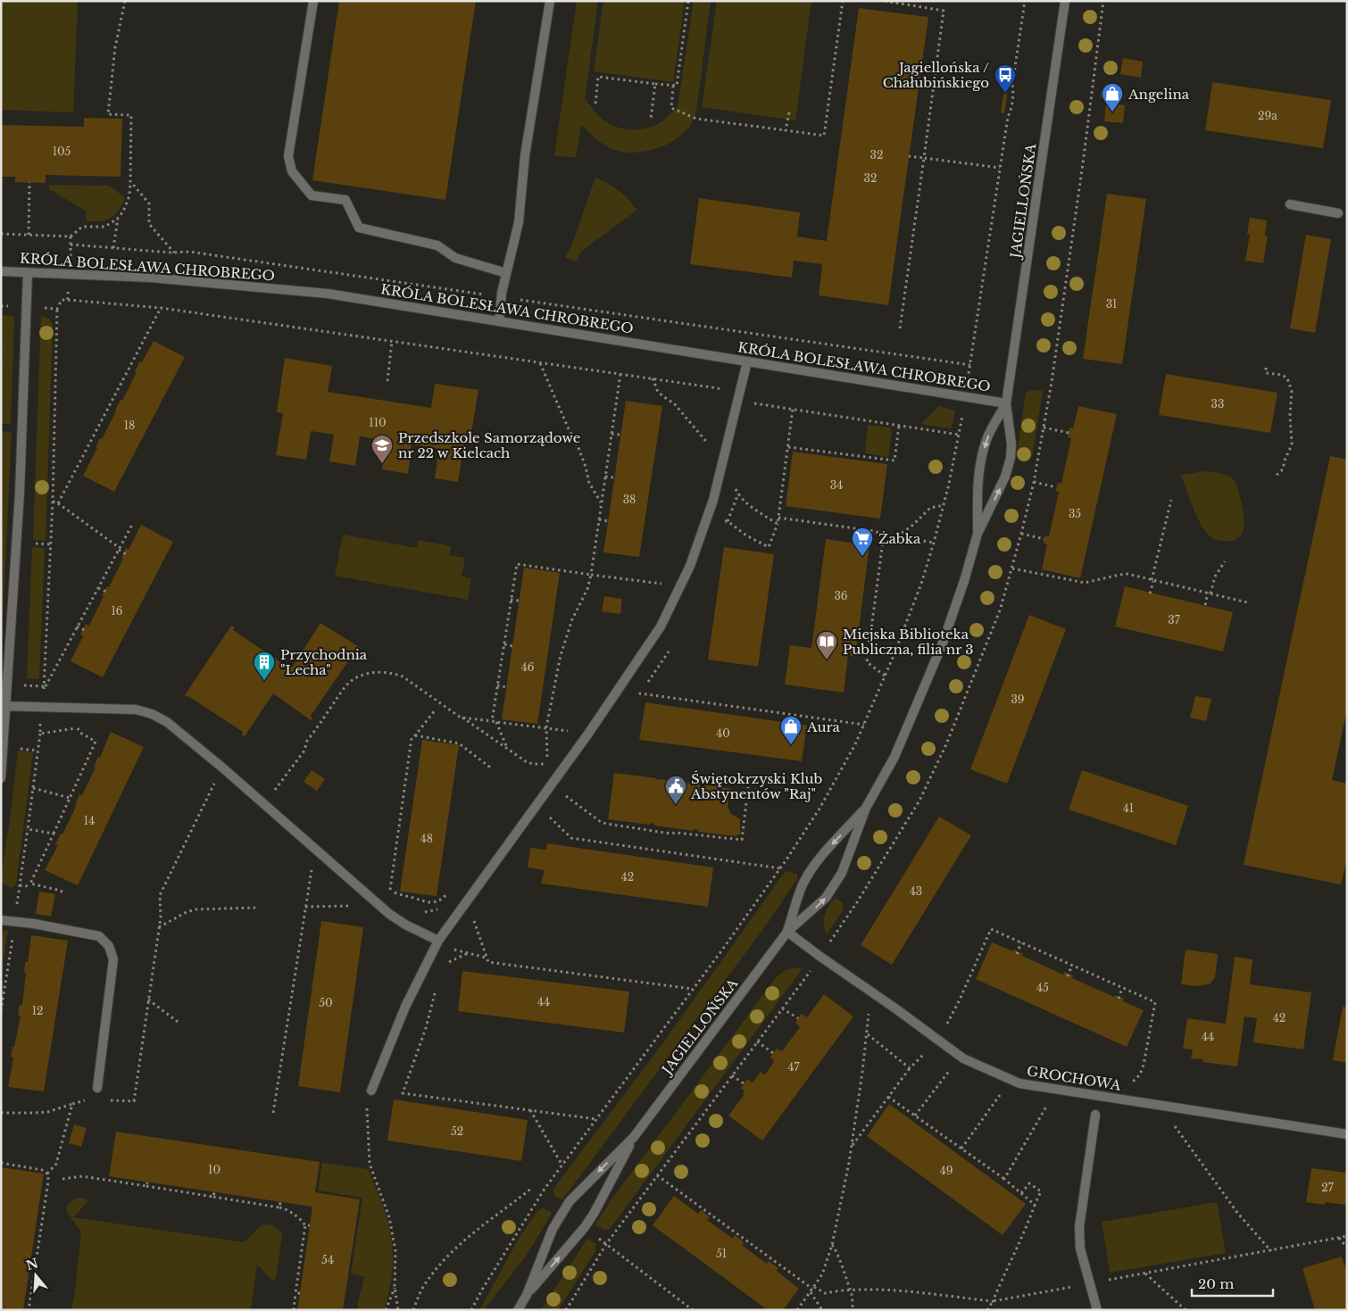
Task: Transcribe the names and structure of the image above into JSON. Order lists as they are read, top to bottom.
{
  "streets": {
    "street": ["JAGIELLOŃSKA", "KRÓLA BOLESŁAWA CHROBREGO", "GROCHOWA"]
  },
  "crossings": [
    ["JAGIELLOŃSKA", "KRÓLA BOLESŁAWA CHROBREGO"],
    ["JAGIELLOŃSKA", "GROCHOWA"]
  ],
  "places": {
    "bus stop": ["Jagiellońska / Chałubińskiego"],
    "shop": ["Angelina", "Aura"],
    "school or university": ["Przedszkole Samorządowe nr 22 w Kielcach"],
    "supermarket": ["Żabka"],
    "library": ["Miejska Biblioteka Publiczna, filia nr 3"],
    "building": ["Przychodnia \"Lecha\""],
    "public building": ["Świętokrzyski Klub Abstynentów \"Raj\""]
  },
  "house_numbers": [
    "29a",
    "105",
    "32",
    "32",
    "31",
    "33",
    "110",
    "18",
    "34",
    "38",
    "35",
    "36",
    "16",
    "37",
    "46",
    "39",
    "40",
    "41",
    "14",
    "48",
    "42",
    "43",
    "45",
    "44",
    "50",
    "12",
    "42",
    "44",
    "47",
    "52",
    "10",
    "49",
    "27",
    "51",
    "54"
  ],
  "scale_bar": "20 m",
  "north": "top"
}
